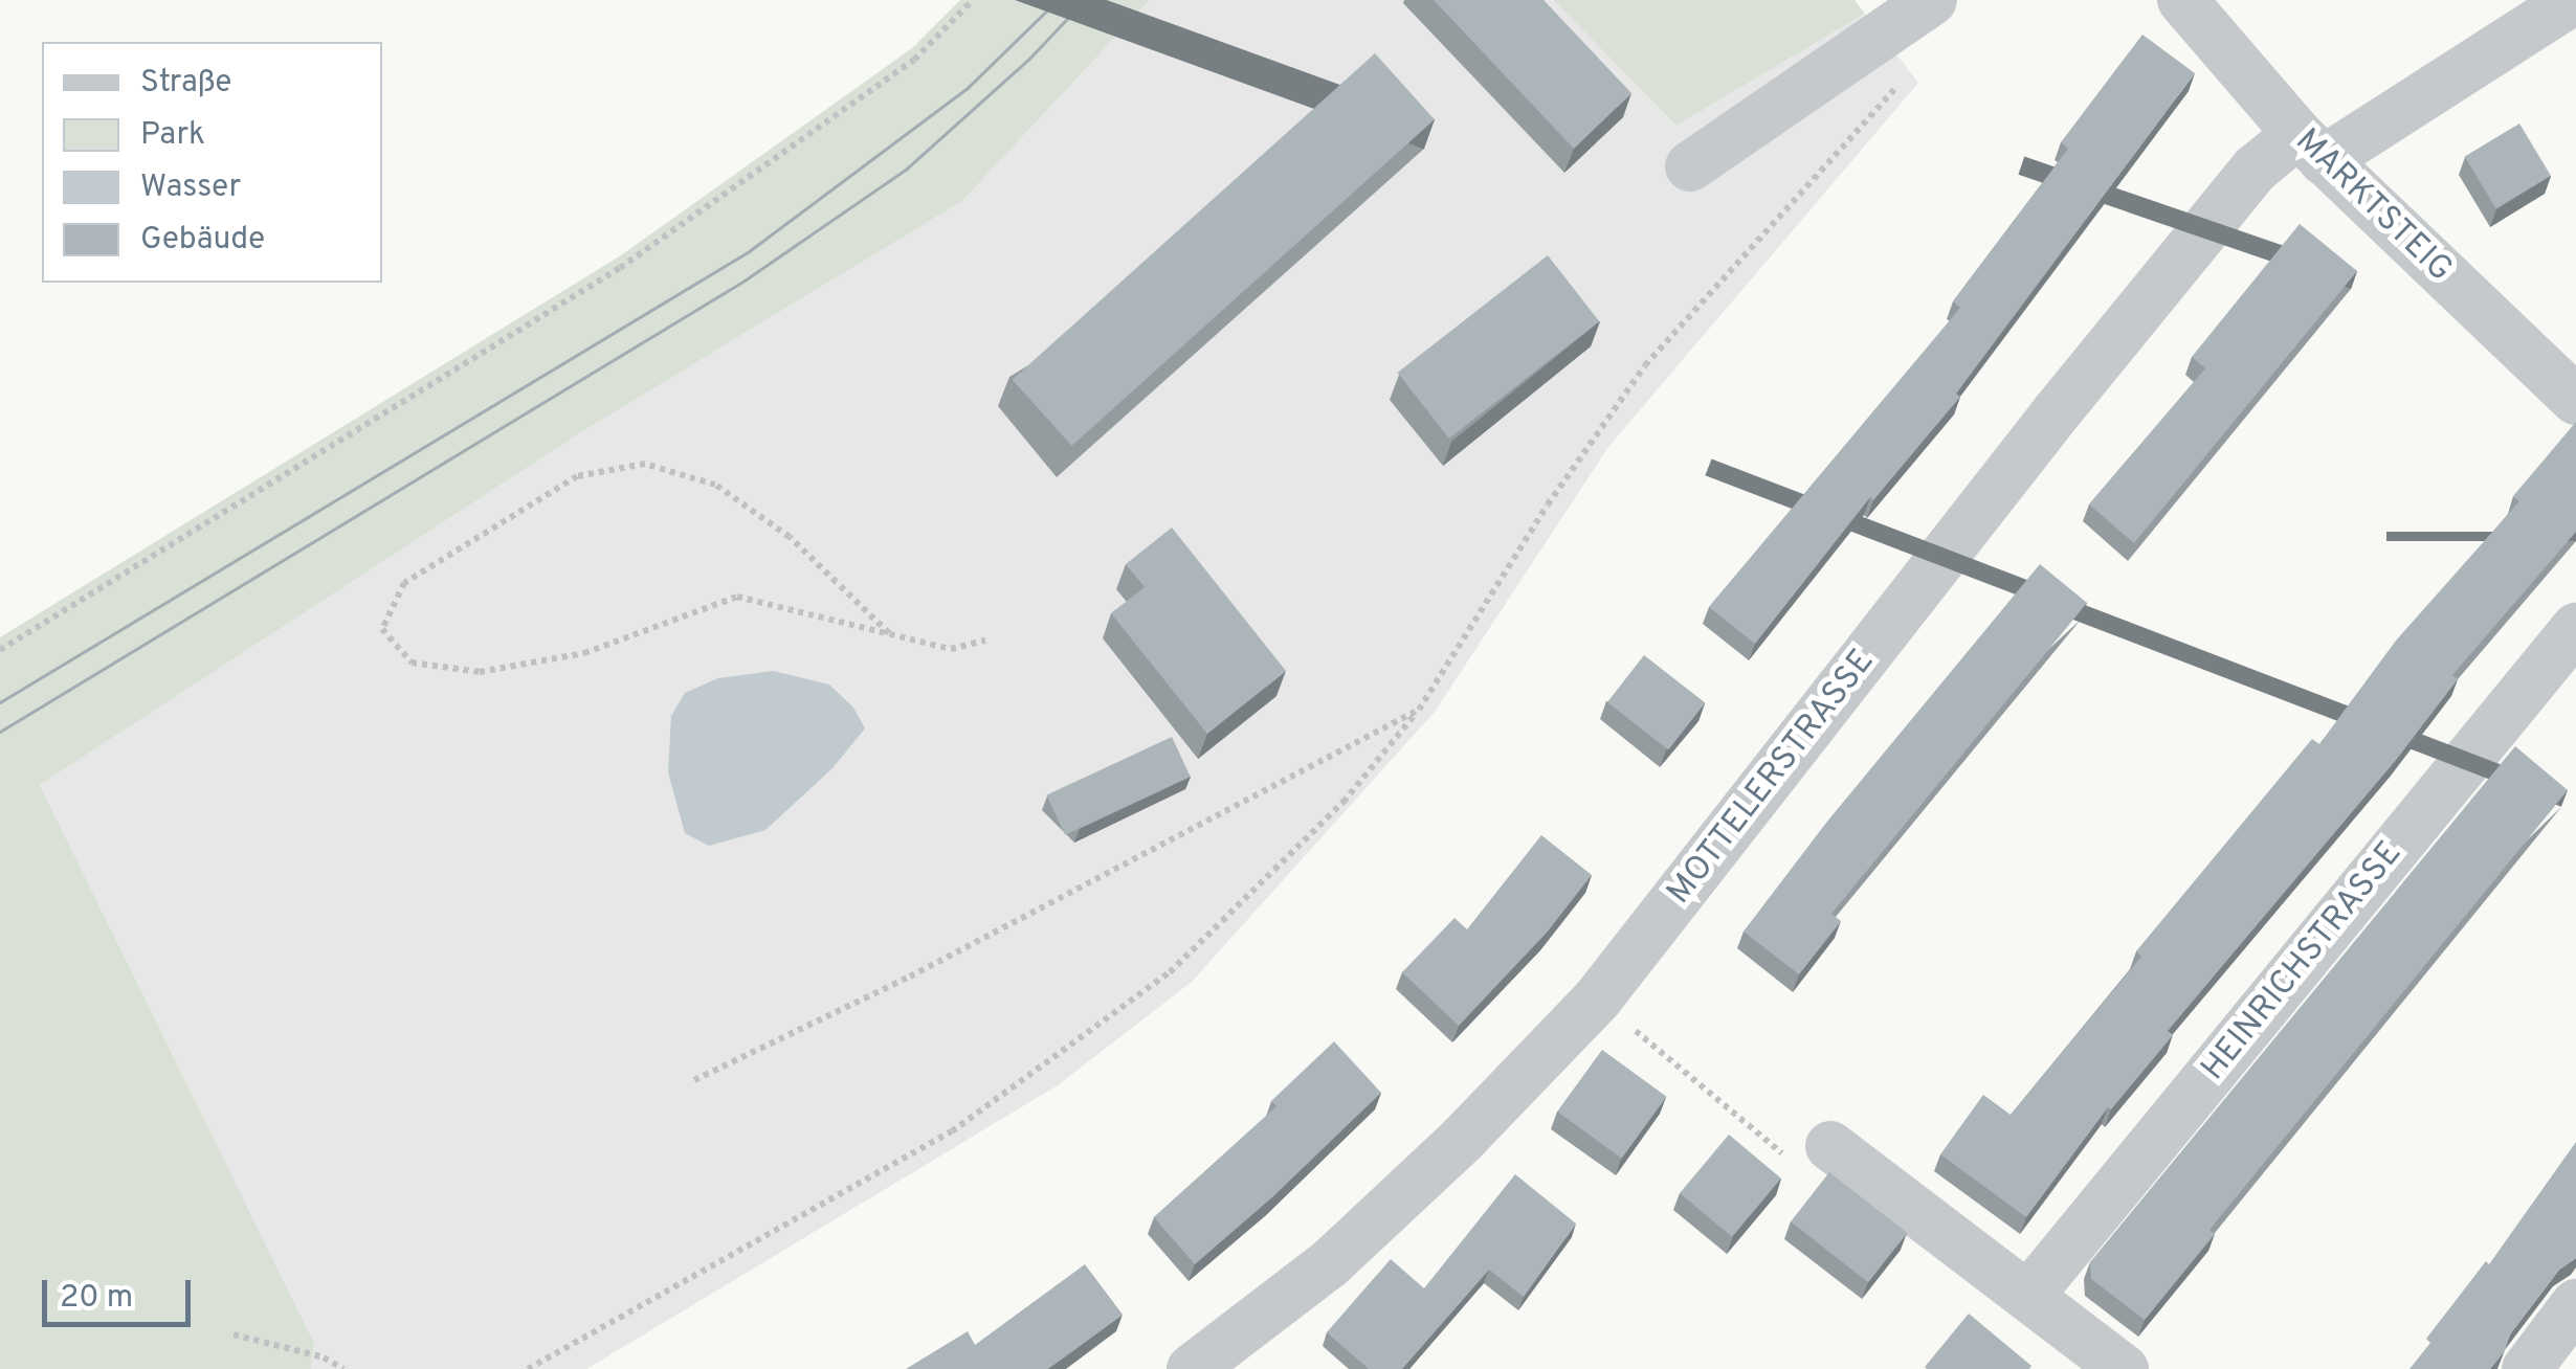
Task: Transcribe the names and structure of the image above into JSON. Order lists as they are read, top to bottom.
{
  "streets": {
    "street": ["MARKTSTEIG", "MOTTELERSTRASSE", "HEINRICHSTRASSE"]
  },
  "crossings": [
    ["MARKTSTEIG", "MOTTELERSTRASSE"]
  ],
  "legend": [
    "Straße",
    "Park",
    "Wasser",
    "Gebäude"
  ],
  "scale_bar": "20 m"
}
